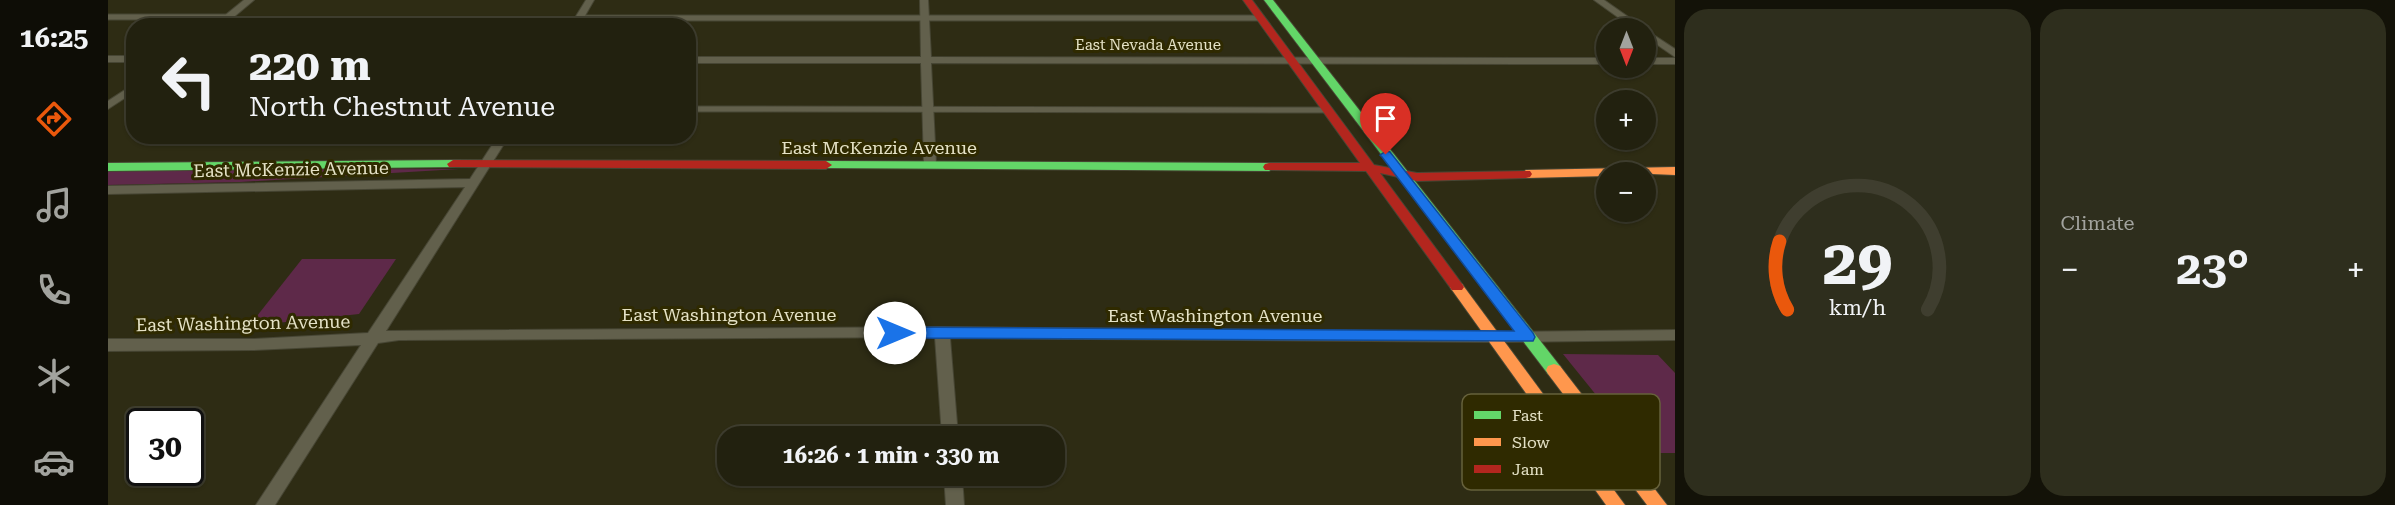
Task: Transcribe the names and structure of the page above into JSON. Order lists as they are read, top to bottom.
{
  "streets": {
    "street": ["East Nevada Avenue", "East McKenzie Avenue", "East Washington Avenue"]
  },
  "legend": ["Fast", "Slow", "Jam"],
  "north": "bottom",
  "page": {
    "tabs": "16:25",
    "tile": "Climate",
    "map_buttons": ["+", "−"],
    "turn": ["220 m", "North Chestnut Avenue"],
    "heat": ["−", "23°", "+"],
    "limit": "30",
    "trip": "16:26 · 1 min · 330 m",
    "gauge": ["29", "km/h"]
  }
}
